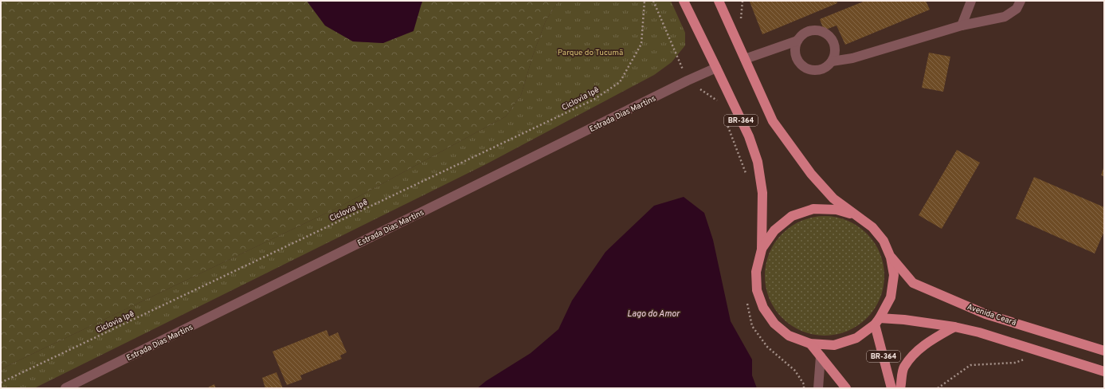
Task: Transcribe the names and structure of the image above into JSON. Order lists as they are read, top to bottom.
{
  "streets": {
    "main road": ["BR-364", "Avenida Ceará"],
    "street": ["Estrada Dias Martins"],
    "path": ["Ciclovia Ipê"]
  },
  "crossings": [
    ["Estrada Dias Martins", "BR-364"],
    ["BR-364", "Avenida Ceará"]
  ],
  "water": ["Lago do Amor"],
  "parks": ["Parque do Tucumã"]
}
